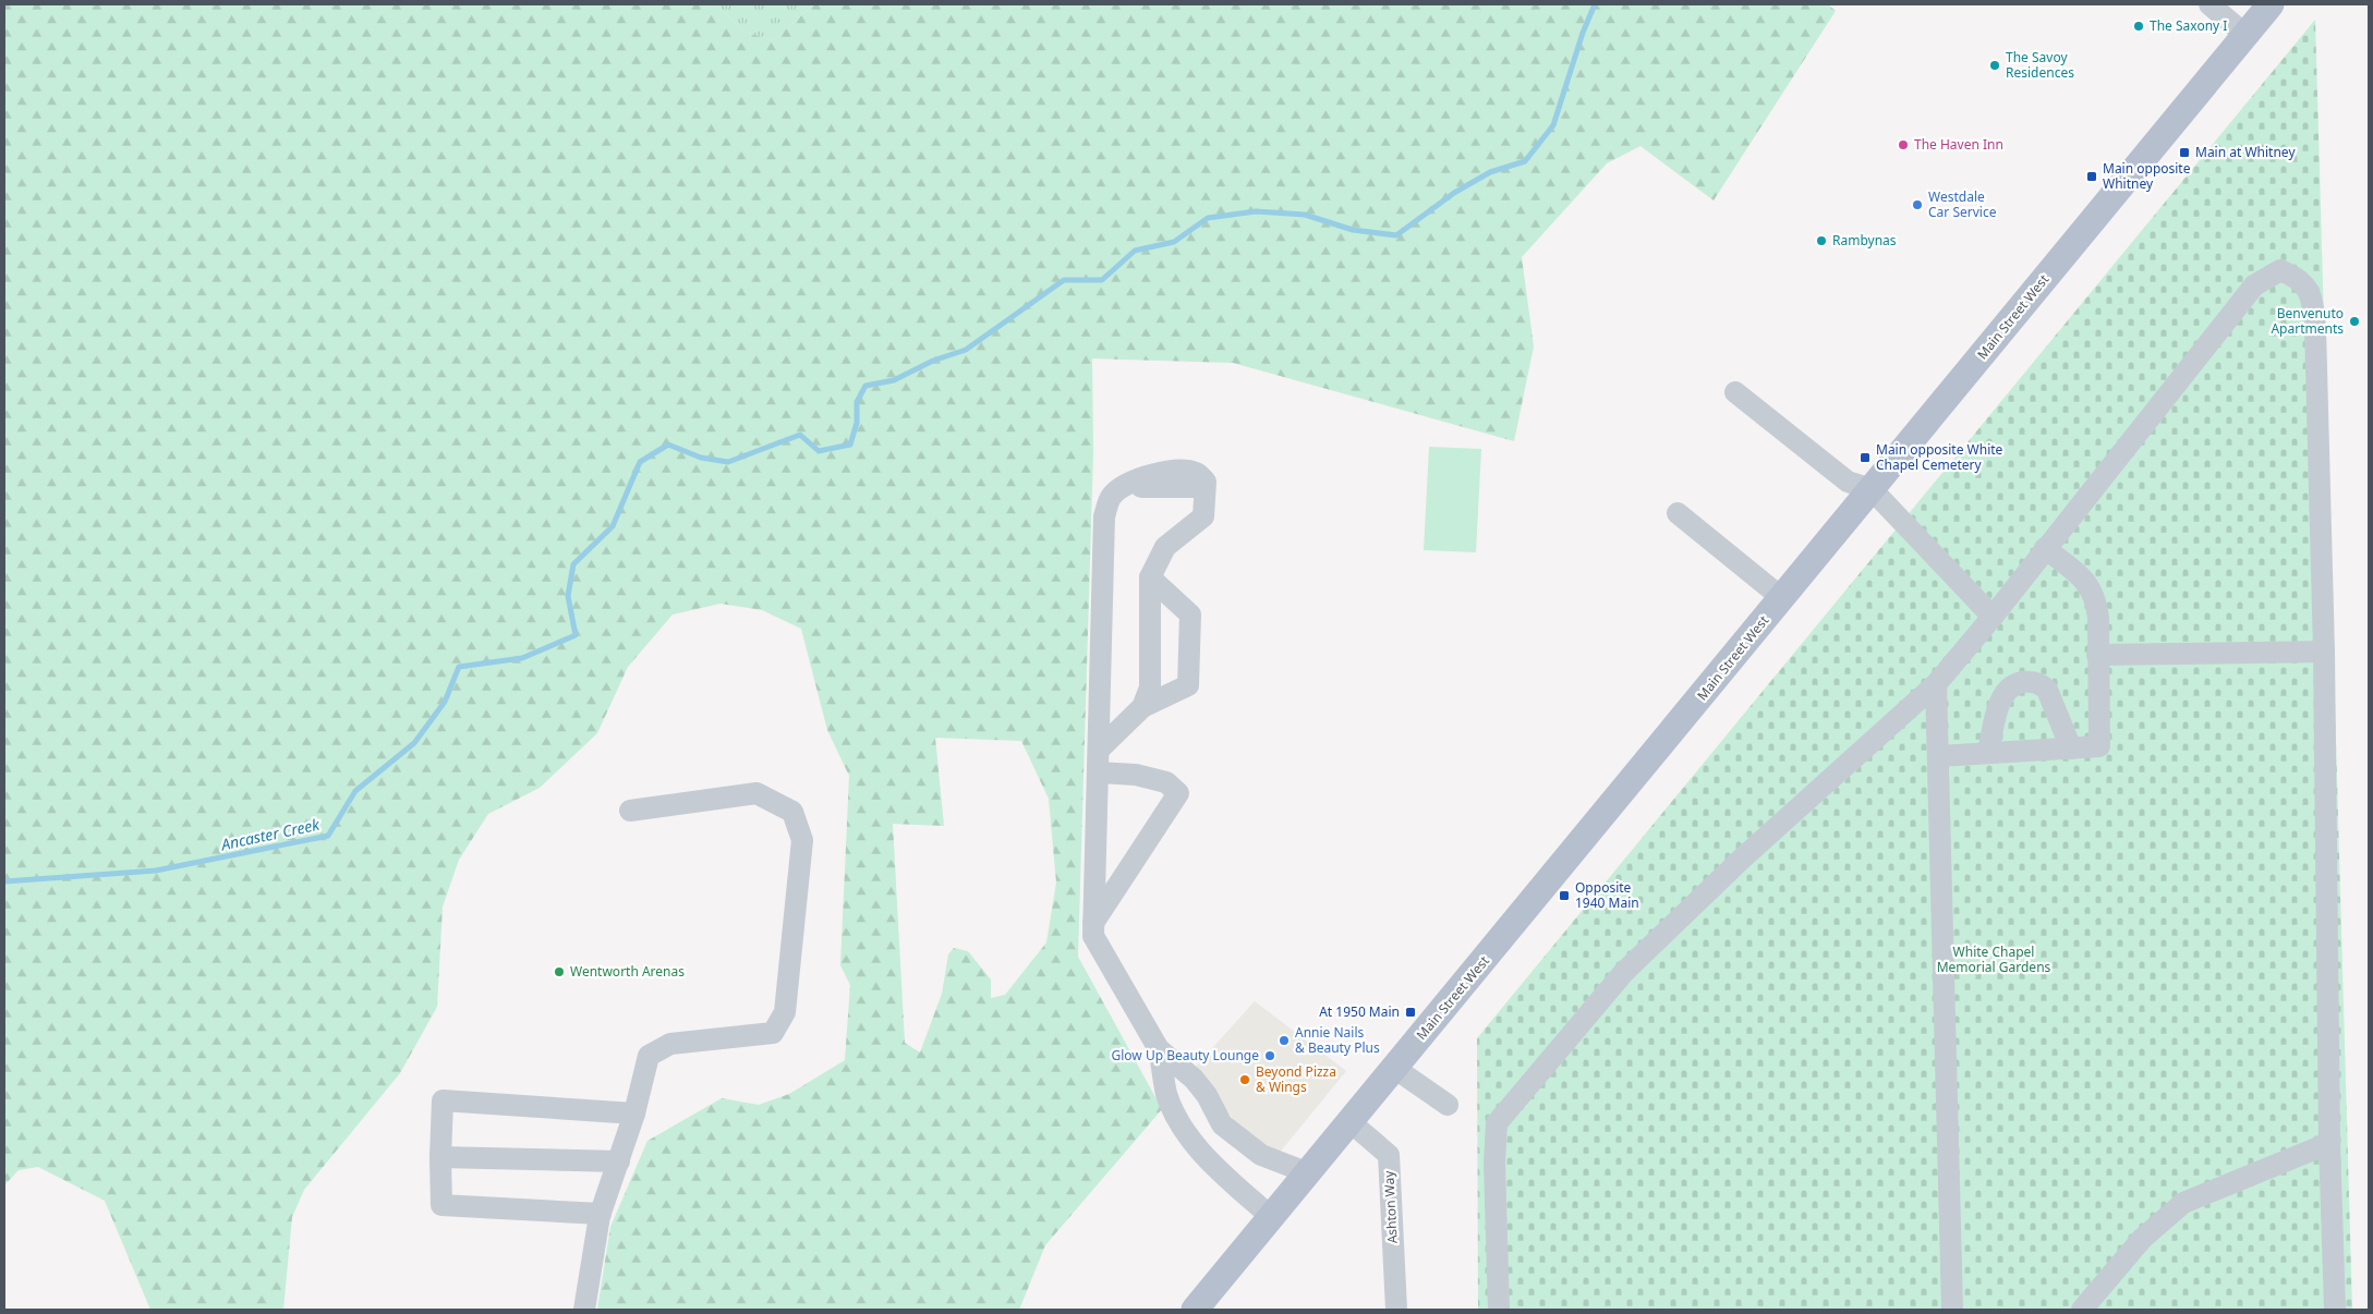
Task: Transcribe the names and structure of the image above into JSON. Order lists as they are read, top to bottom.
{
  "streets": {
    "main road": ["Main Street West"],
    "lane": ["Ashton Way"]
  },
  "crossings": [
    ["Main Street West", "Ashton Way"]
  ],
  "water": ["Ancaster Creek"],
  "parks": ["White Chapel Memorial Gardens"],
  "places": {
    "other": [
      "The Saxony I",
      "The Savoy Residences",
      "The Haven Inn",
      "Westdale Car Service",
      "Rambynas",
      "Benvenuto Apartments",
      "Wentworth Arenas",
      "Annie Nails & Beauty Plus",
      "Glow Up Beauty Lounge",
      "Beyond Pizza & Wings"
    ],
    "transit": [
      "Main at Whitney",
      "Main opposite Whitney",
      "Main opposite White Chapel Cemetery",
      "Opposite 1940 Main",
      "At 1950 Main"
    ]
  }
}
